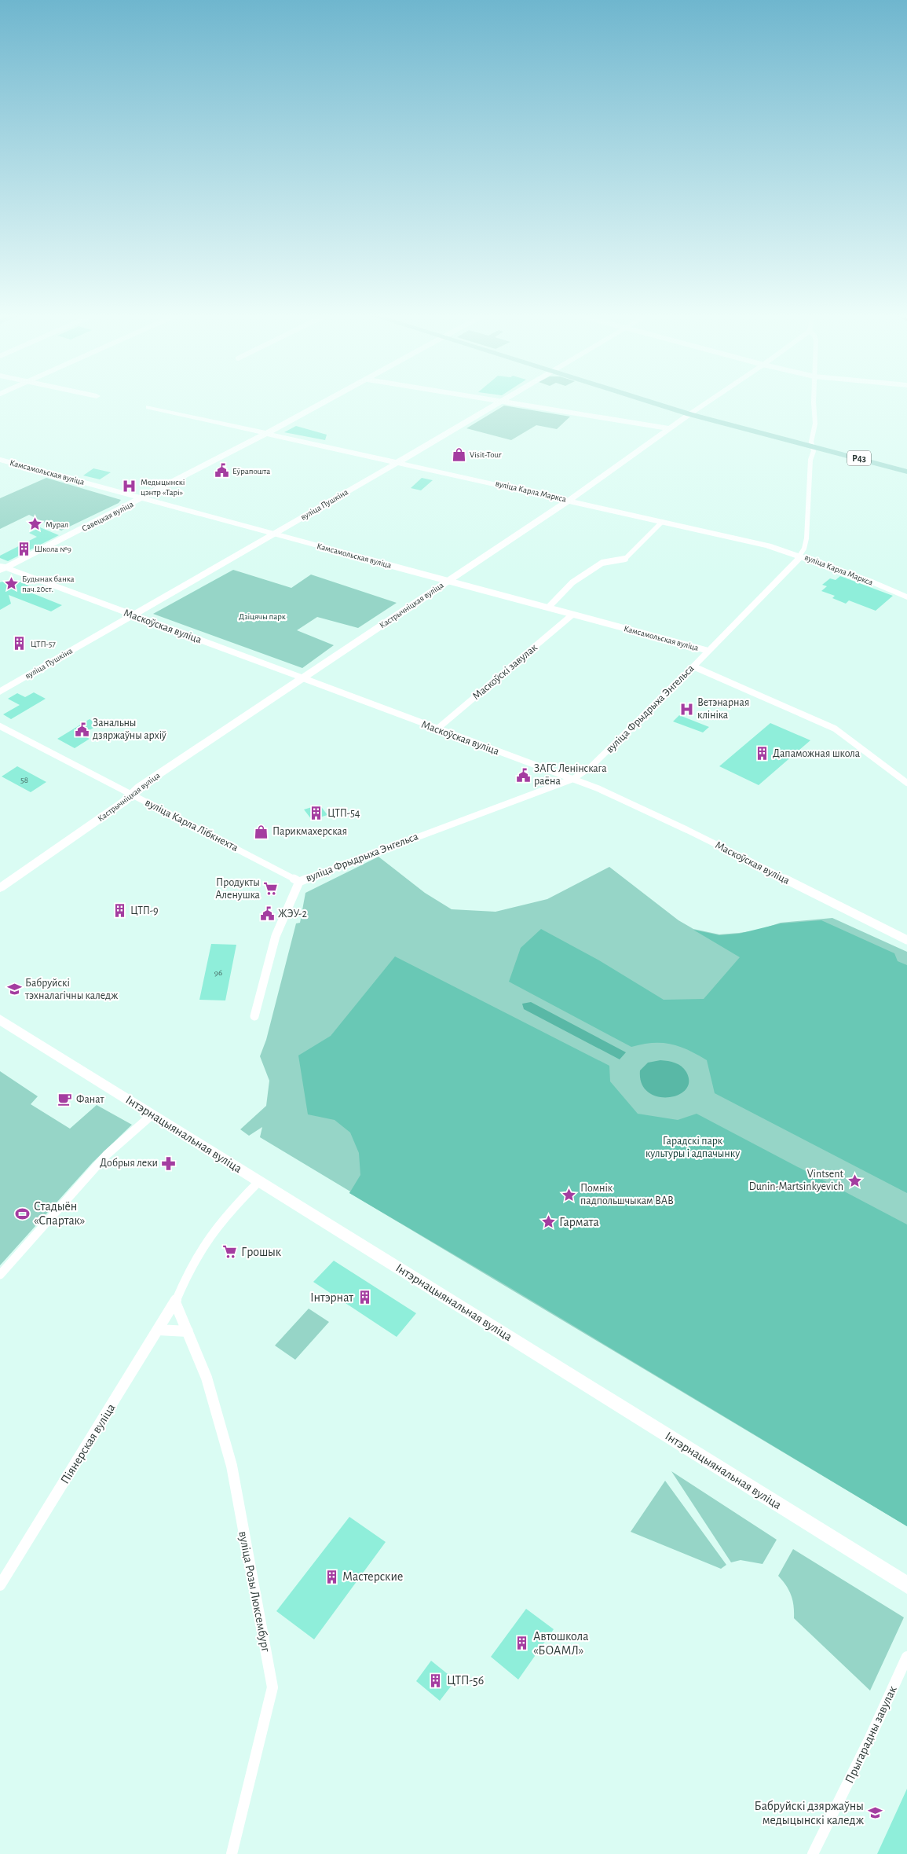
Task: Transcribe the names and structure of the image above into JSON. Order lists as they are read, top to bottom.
{
  "streets": {
    "main road": [
      "Р43",
      "вуліца Карла Маркса",
      "вуліца Пушкіна",
      "Савецкая вуліца",
      "Кастрычніцкая вуліца",
      "Маскоўская вуліца",
      "Інтэрнацыянальная вуліца"
    ],
    "street": [
      "Камсамольская вуліца",
      "Маскоўскі завулак",
      "вуліца Фрыдрыха Энгельса",
      "вуліца Карла Лібкнехта",
      "Піянерская вуліца",
      "вуліца Розы Люксембург",
      "Прыгарадны завулак"
    ]
  },
  "crossings": [
    ["Р43", "Кастрычніцкая вуліца"],
    ["Р43", "вуліца Фрыдрыха Энгельса"],
    ["Камсамольская вуліца", "вуліца Пушкіна"],
    ["Камсамольская вуліца", "Савецкая вуліца"],
    ["Камсамольская вуліца", "Кастрычніцкая вуліца"],
    ["Камсамольская вуліца", "Маскоўскі завулак"],
    ["Камсамольская вуліца", "вуліца Фрыдрыха Энгельса"],
    ["вуліца Карла Маркса", "вуліца Пушкіна"],
    ["вуліца Карла Маркса", "Савецкая вуліца"],
    ["вуліца Карла Маркса", "Кастрычніцкая вуліца"],
    ["вуліца Карла Маркса", "вуліца Фрыдрыха Энгельса"],
    ["вуліца Пушкіна", "Маскоўская вуліца"],
    ["Савецкая вуліца", "Маскоўская вуліца"],
    ["Кастрычніцкая вуліца", "Маскоўская вуліца"],
    ["Кастрычніцкая вуліца", "вуліца Карла Лібкнехта"],
    ["Маскоўская вуліца", "Маскоўскі завулак"],
    ["Маскоўская вуліца", "вуліца Фрыдрыха Энгельса"],
    ["вуліца Фрыдрыха Энгельса", "вуліца Карла Лібкнехта"],
    ["Інтэрнацыянальная вуліца", "Піянерская вуліца"],
    ["Піянерская вуліца", "вуліца Розы Люксембург"]
  ],
  "parks": ["Дзіцячы парк", "Гарадскі парк культуры і адпачынку"],
  "places": {
    "shop": ["Visit-Tour", "Парикмахерская"],
    "public building": [
      "Еўрапошта",
      "Занальны дзяржаўны архіў",
      "ЗАГС Ленінскага раёна",
      "ЖЭУ-2"
    ],
    "hospital": ["Медыцынскі цэнтр «Тарі»", "Ветэнарная клініка"],
    "place": [
      "Мурал",
      "Будынак банка пач.20ст.",
      "Vintsent Dunin-Martsinkyevich",
      "Помнік падпольшчыкам ВАВ",
      "Гармата"
    ],
    "building": [
      "Школа №9",
      "ЦТП-57",
      "Дапаможная школа",
      "ЦТП-54",
      "ЦТП-9",
      "Інтэрнат",
      "Мастерские",
      "Автошкола «БОАМЛ»",
      "ЦТП-56"
    ],
    "supermarket": ["Продукты Аленушка", "Грошык"],
    "school or university": ["Бабруйскі тэхналагічны каледж", "Бабруйскі дзяржаўны медыцынскі каледж"],
    "cafe": ["Фанат"],
    "pharmacy": ["Добрыя леки"],
    "sports": ["Стадыён «Спартак»"]
  },
  "house_numbers": ["58", "96"]
}
